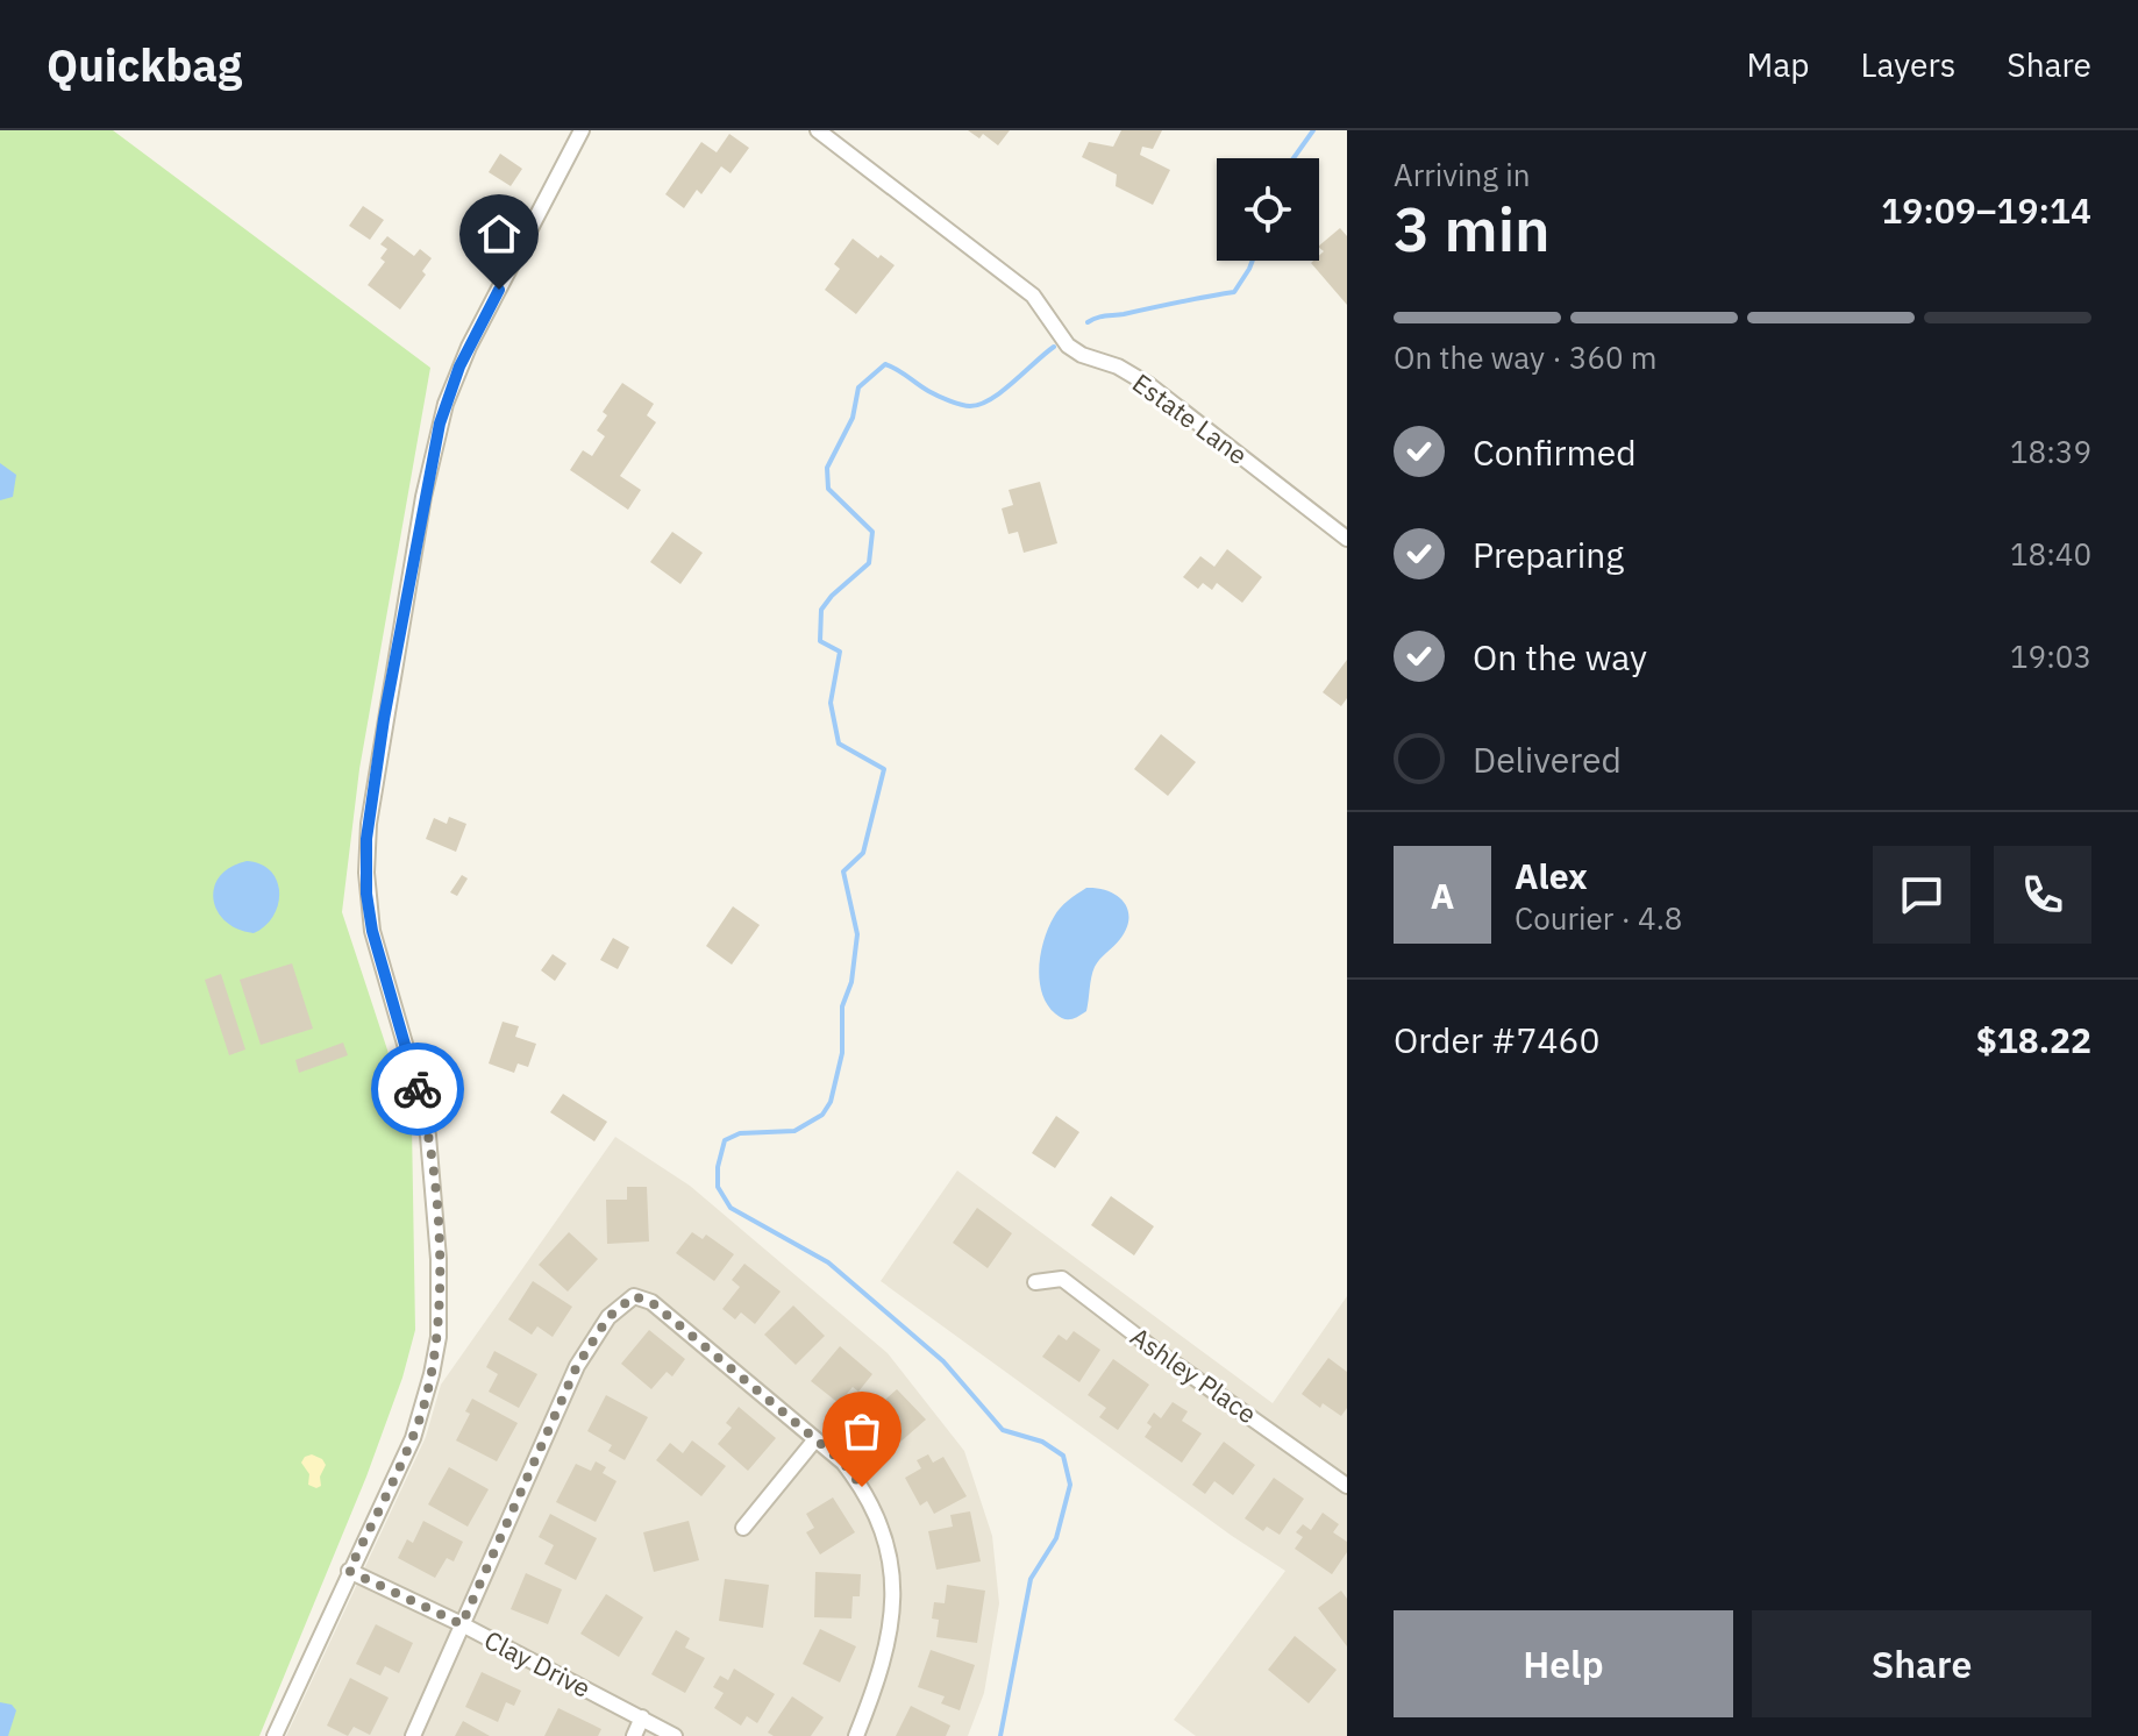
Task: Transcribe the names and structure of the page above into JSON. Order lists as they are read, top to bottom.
{
  "streets": {
    "street": ["Estate Lane", "Ashley Place", "Clay Drive"]
  },
  "page": {
    "header": "Quickbag",
    "nav": ["Map", "Layers", "Share"],
    "heading": ["3 min", "Arriving in", "19:09–19:14"],
    "panel": [
      "Alex",
      "Courier · 4.8",
      "Order #7460",
      "$18.22"
    ],
    "bar": "On the way · 360 m",
    "list": [
      ["Confirmed", "18:39"],
      ["Preparing", "18:40"],
      ["On the way", "19:03"],
      "Delivered"
    ],
    "round": "A",
    "buttons": ["Help", "Share"]
  }
}
